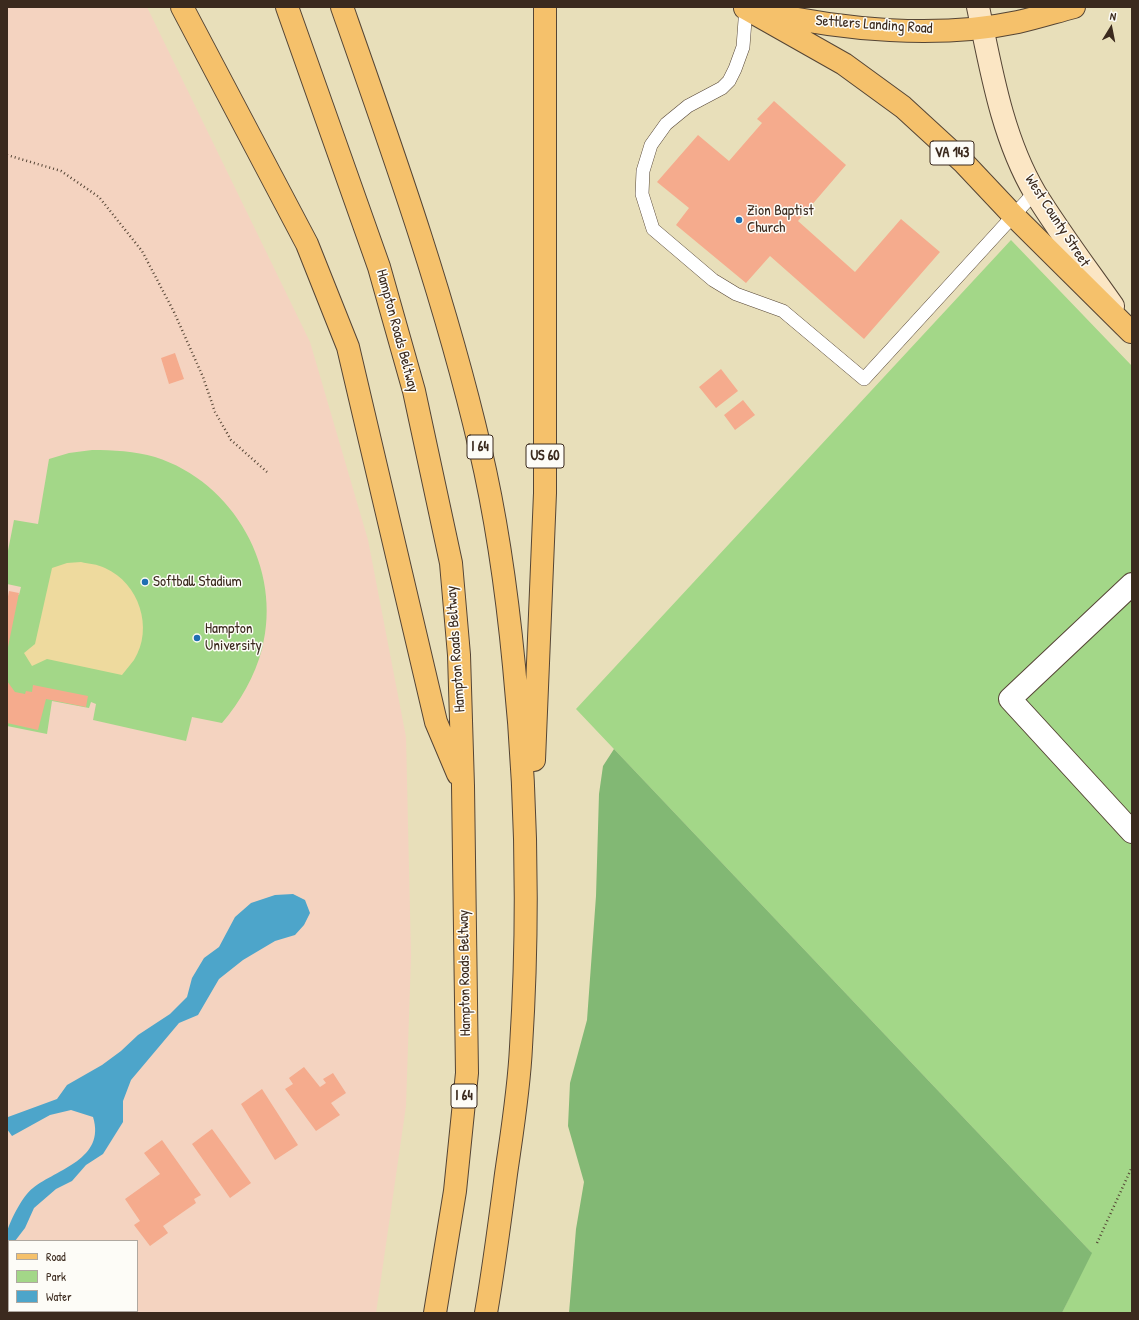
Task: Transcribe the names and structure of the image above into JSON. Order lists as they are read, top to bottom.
{
  "streets": {
    "main road": [
      "Settlers Landing Road",
      "VA 143",
      "West County Street",
      "Hampton Roads Beltway",
      "I 64",
      "US 60"
    ]
  },
  "crossings": [
    ["Settlers Landing Road", "VA 143"],
    ["Settlers Landing Road", "West County Street"],
    ["VA 143", "West County Street"],
    ["I 64", "US 60"]
  ],
  "places": ["Zion Baptist Church", "Softball Stadium", "Hampton University"],
  "legend": ["Road", "Park", "Water"],
  "north": "top"
}
